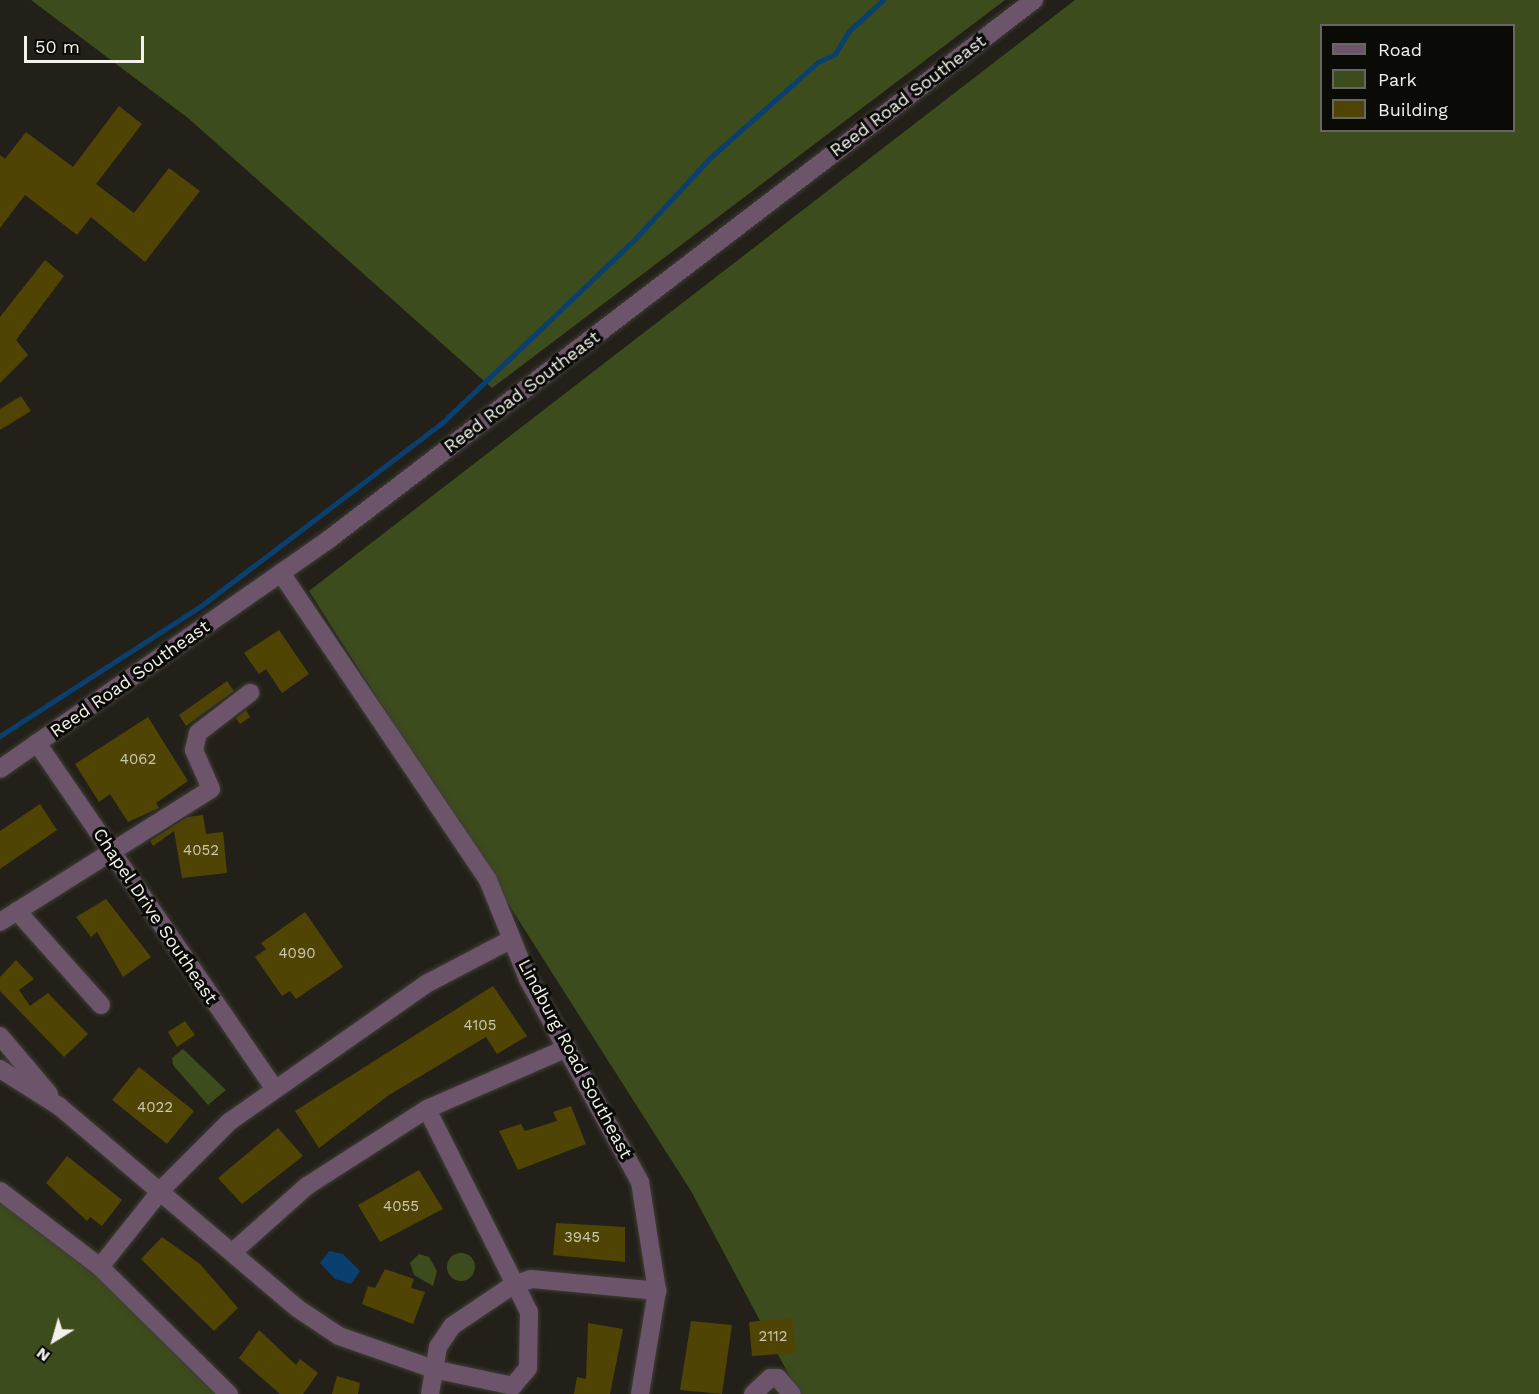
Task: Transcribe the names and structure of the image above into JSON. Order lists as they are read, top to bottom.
{
  "streets": {
    "street": ["Reed Road Southeast", "Chapel Drive Southeast", "Lindburg Road Southeast"]
  },
  "crossings": [
    ["Reed Road Southeast", "Chapel Drive Southeast"],
    ["Reed Road Southeast", "Lindburg Road Southeast"]
  ],
  "house_numbers": [
    "4062",
    "4052",
    "4090",
    "4105",
    "4022",
    "4055",
    "3945",
    "2112"
  ],
  "legend": ["Road", "Park", "Building"],
  "scale_bar": "50 m",
  "north": "bottom left"
}
